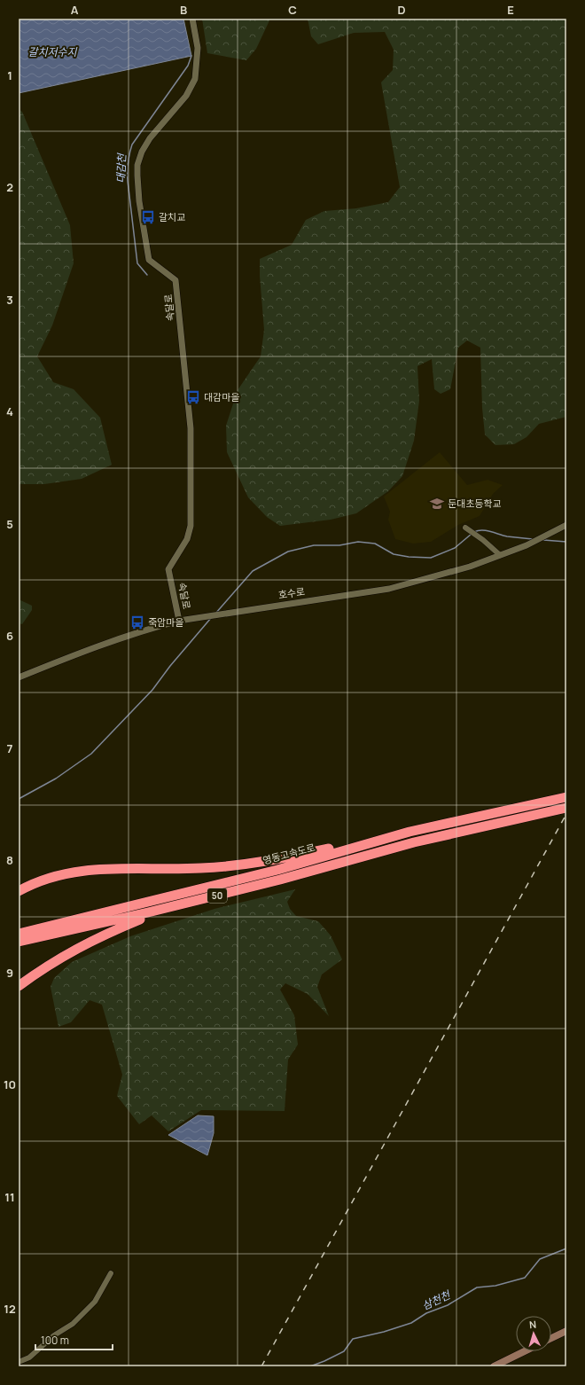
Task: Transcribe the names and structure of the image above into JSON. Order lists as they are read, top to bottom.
{
  "streets": {
    "highway": ["영동고속도로", "50"],
    "street": ["속달로", "호수로"]
  },
  "crossings": [
    ["속달로", "호수로"]
  ],
  "water": ["갈치저수지", "대감천", "삼천천"],
  "places": {
    "bus stop": ["갈치교", "대감마을", "죽암마을"],
    "school or university": ["둔대초등학교"]
  },
  "scale_bar": "100 m",
  "north": "top",
  "grid": {
    "columns": [
      "A",
      "B",
      "C",
      "D",
      "E"
    ],
    "rows": [
      "1",
      "2",
      "3",
      "4",
      "5",
      "6",
      "7",
      "8",
      "9",
      "10",
      "11",
      "12"
    ]
  }
}
